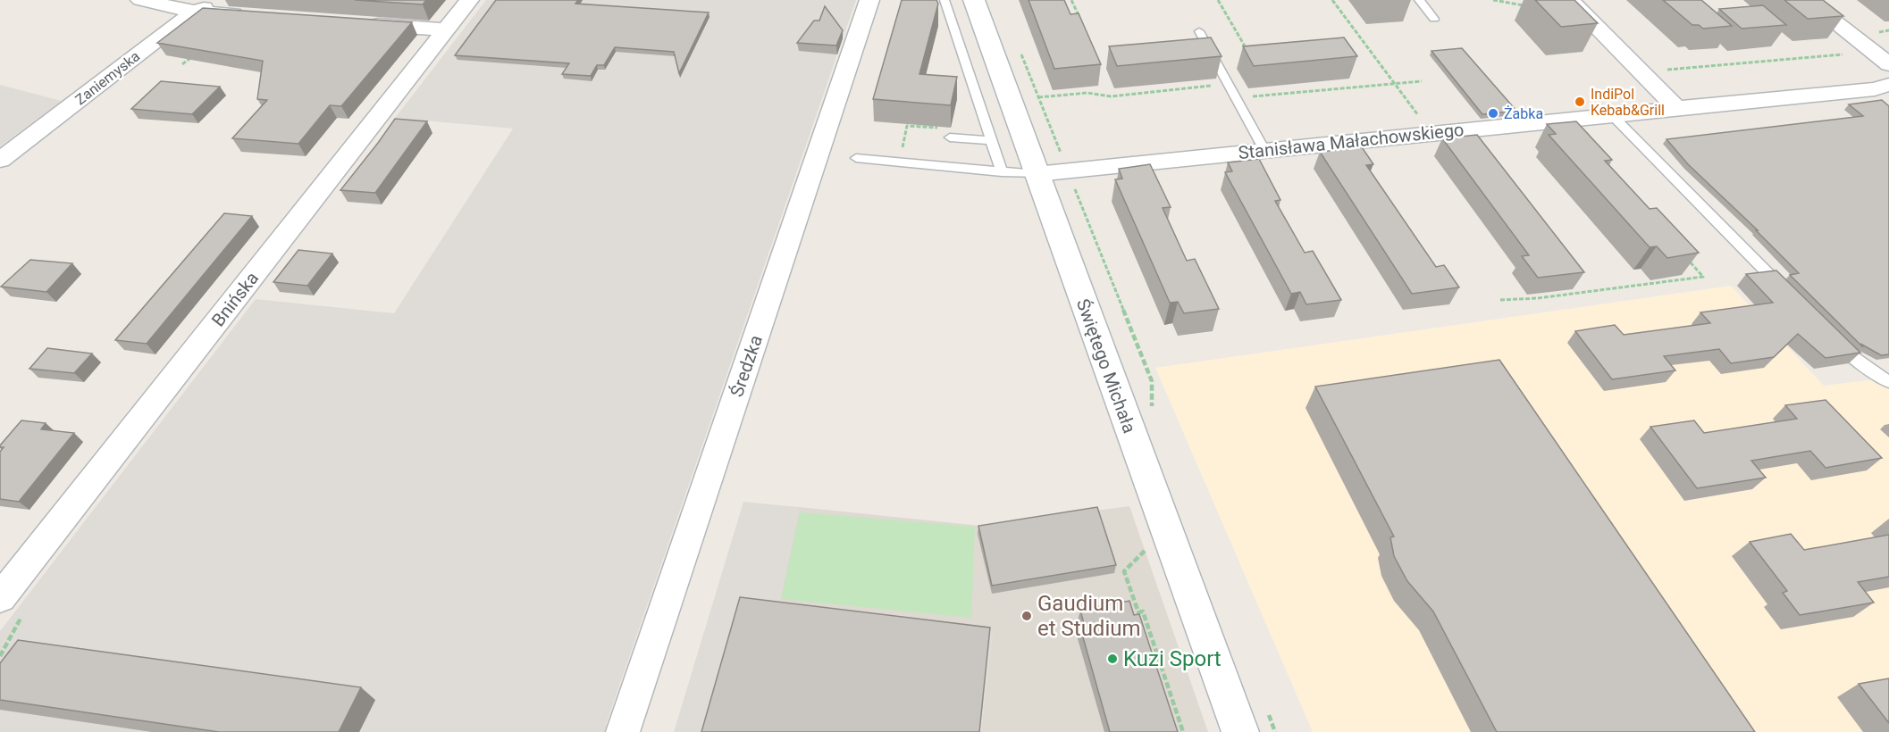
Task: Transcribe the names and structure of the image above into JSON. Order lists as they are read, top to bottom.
{
  "streets": {
    "street": [
      "Zaniemyska",
      "Stanisława Małachowskiego",
      "Bnińska",
      "Średzka",
      "Świętego Michała"
    ]
  },
  "crossings": [
    ["Stanisława Małachowskiego", "Świętego Michała"]
  ],
  "places": [
    "IndiPol Kebab&Grill",
    "Żabka",
    "Gaudium et Studium",
    "Kuzi Sport"
  ]
}
